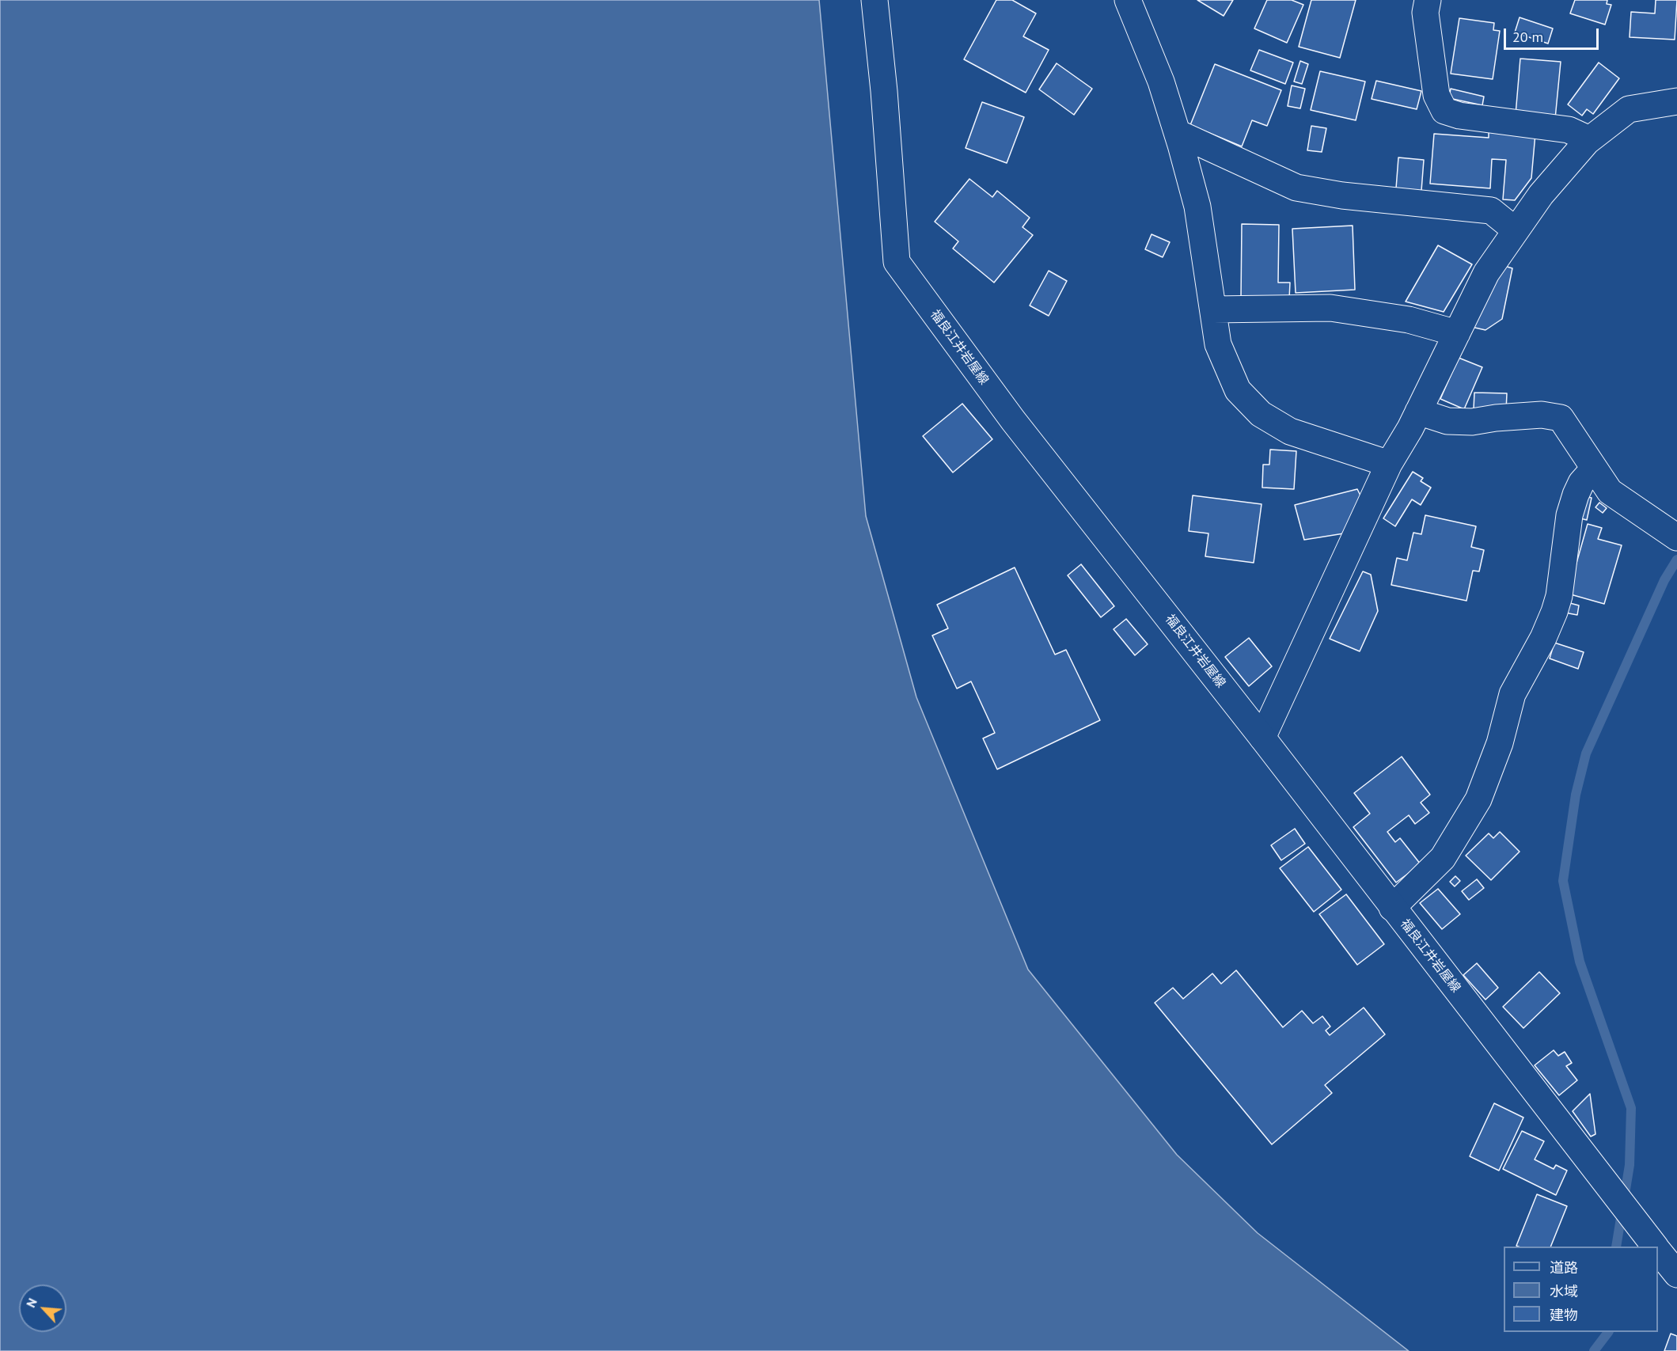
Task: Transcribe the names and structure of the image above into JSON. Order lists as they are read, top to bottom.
{
  "streets": {
    "street": ["福良江井岩屋線"]
  },
  "legend": ["道路", "水域", "建物"],
  "scale_bar": "20 m",
  "north": "top left"
}
